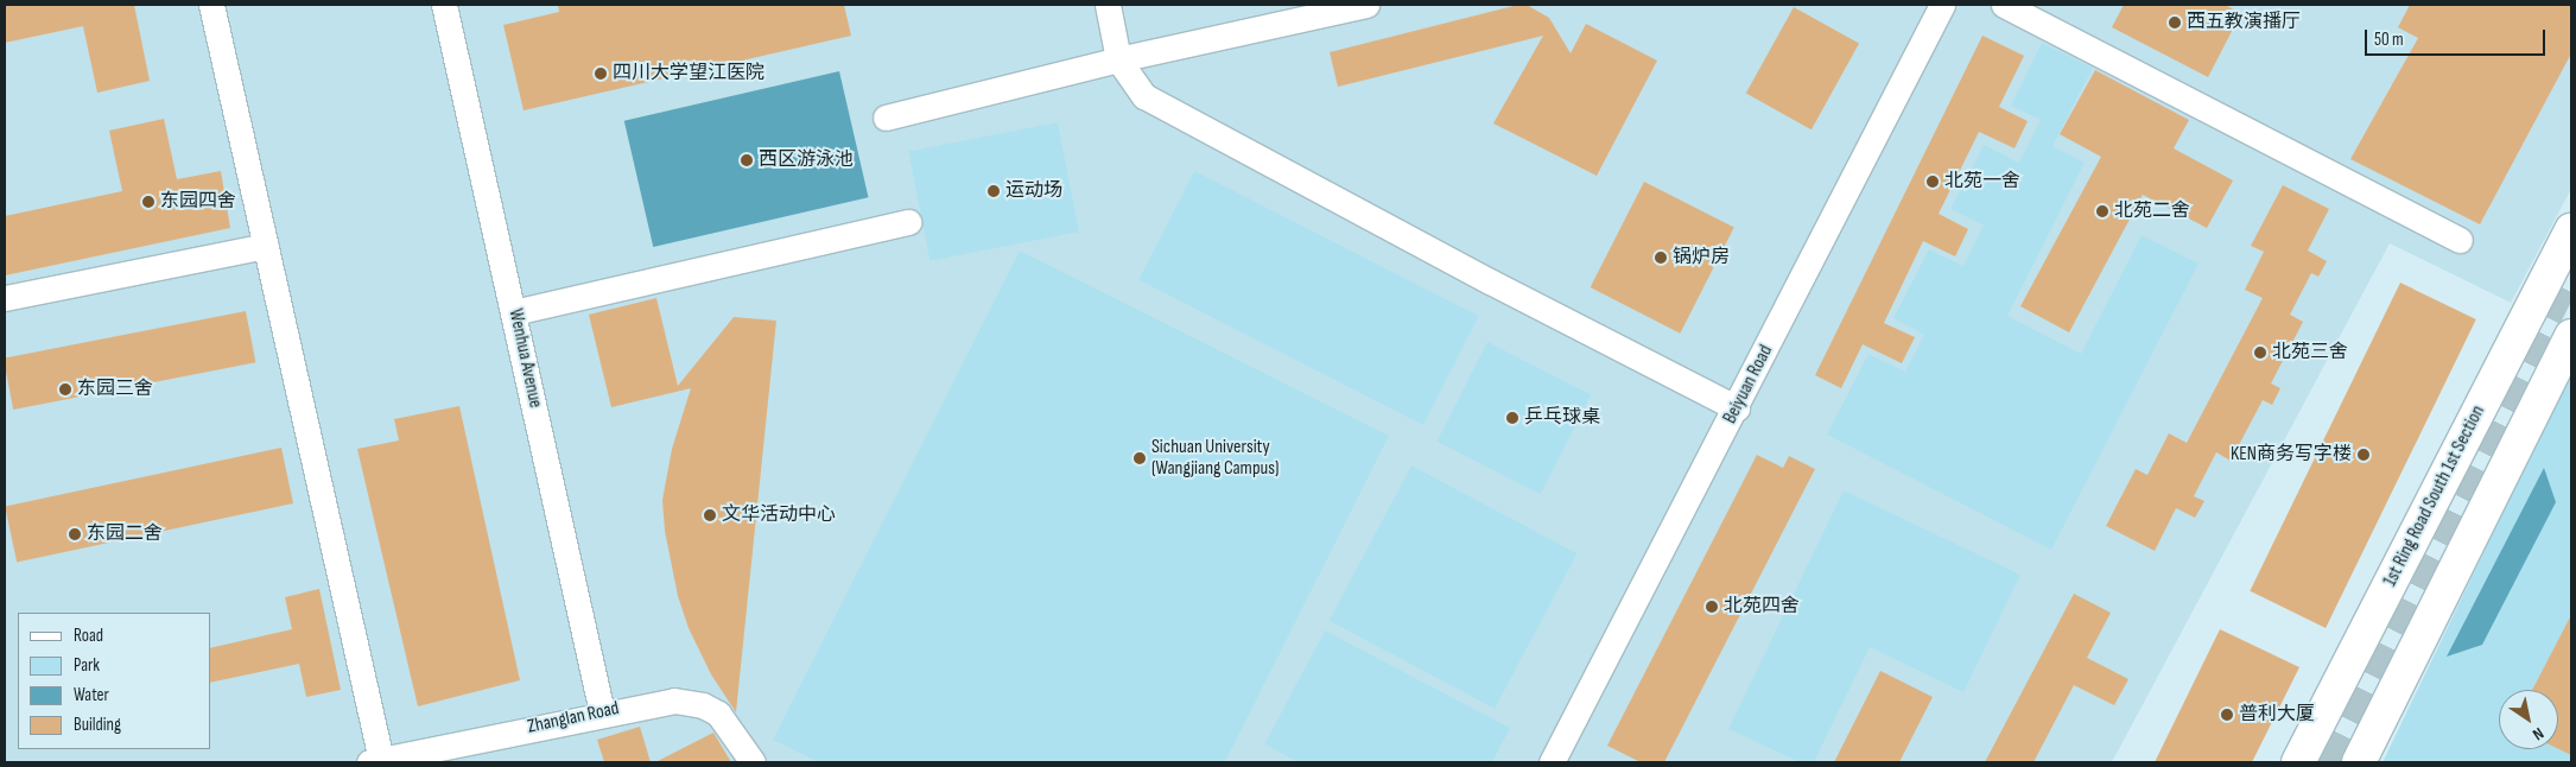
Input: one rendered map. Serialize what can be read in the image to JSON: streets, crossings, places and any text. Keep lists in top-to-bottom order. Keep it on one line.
{"streets":{"main road":["1st Ring Road South 1st Section"],"street":["Wenhua Avenue","Beiyuan Road","Zhanglan Road"]},"crossings":[["Wenhua Avenue","Zhanglan Road"]],"places":["西五教演播厅","四川大学望江医院","西区游泳池","北苑一舍","运动场","东园四舍","北苑二舍","锅炉房","北苑三舍","东园三舍","乒乓球桌","KEN商务写字楼","Sichuan University (Wangjiang Campus)","文华活动中心","东园二舍","北苑四舍","普利大厦"],"legend":["Road","Park","Water","Building"],"scale_bar":"50 m","north":"bottom right"}
